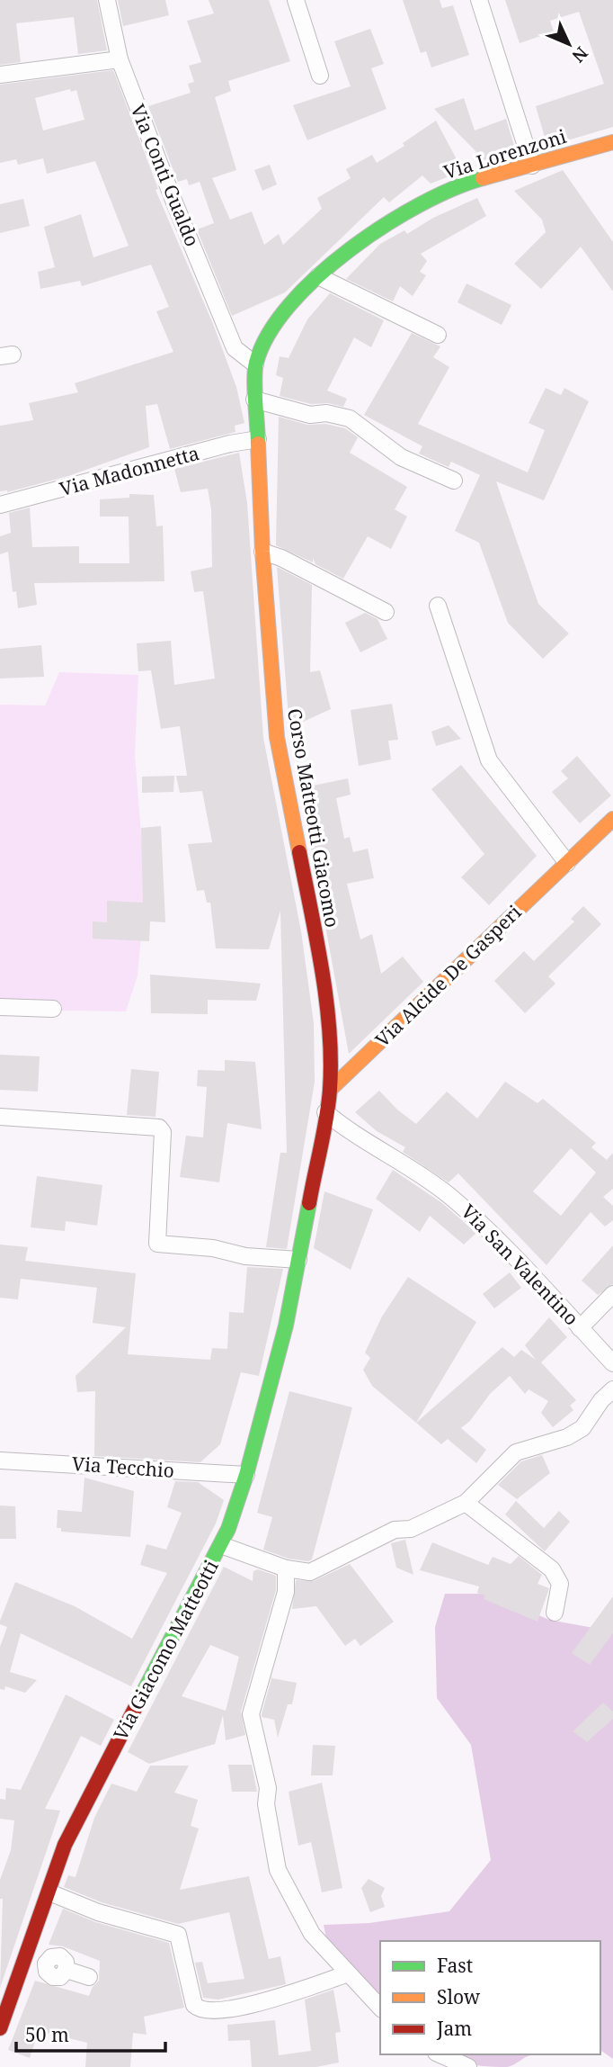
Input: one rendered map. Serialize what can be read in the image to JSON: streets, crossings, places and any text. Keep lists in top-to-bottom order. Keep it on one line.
{"streets":{"street":["Via Lorenzoni","Via Conti Gualdo","Via Madonnetta","Corso Matteotti Giacomo","Via Alcide De Gasperi","Via San Valentino","Via Tecchio","Via Giacomo Matteotti"]},"crossings":[["Via Lorenzoni","Via Conti Gualdo"],["Via Lorenzoni","Corso Matteotti Giacomo"],["Via Conti Gualdo","Corso Matteotti Giacomo"],["Via Madonnetta","Corso Matteotti Giacomo"],["Corso Matteotti Giacomo","Via Alcide De Gasperi"],["Corso Matteotti Giacomo","Via Giacomo Matteotti"],["Via Alcide De Gasperi","Via Giacomo Matteotti"],["Via San Valentino","Via Giacomo Matteotti"],["Via Tecchio","Via Giacomo Matteotti"]],"legend":["Fast","Slow","Jam"],"scale_bar":"50 m","north":"bottom right"}
